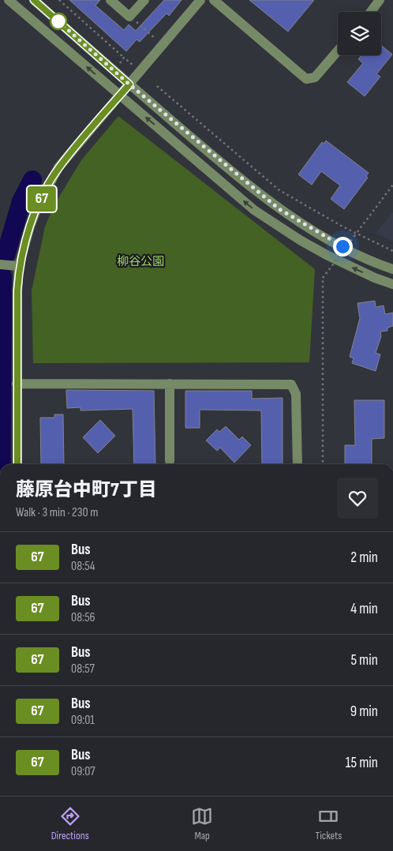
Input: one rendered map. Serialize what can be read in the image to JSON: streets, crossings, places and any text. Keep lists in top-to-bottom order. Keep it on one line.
{"parks":["柳谷公園"],"lines":["bus line 67"],"page":{"on_map":"67","heading":["藤原台中町7丁目","Walk · 3 min · 230 m"],"list":[{"mark":"67","name":"Bus","note":"08:54","value":"2 min"},{"mark":"67","name":"Bus","note":"08:56","value":"4 min"},{"mark":"67","name":"Bus","note":"08:57","value":"5 min"},{"mark":"67","name":"Bus","note":"09:01","value":"9 min"},{"mark":"67","name":"Bus","note":"09:07","value":"15 min"}],"tabs":["Directions","Map","Tickets"]}}
